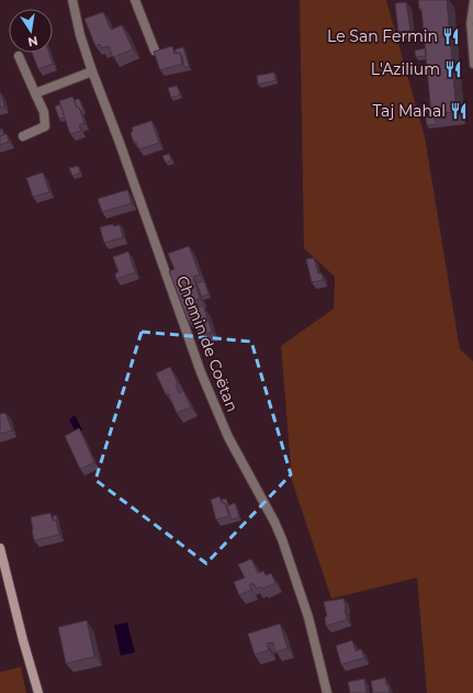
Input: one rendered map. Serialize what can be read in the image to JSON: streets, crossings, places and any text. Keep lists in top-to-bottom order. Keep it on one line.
{"streets":{"street":["Chemin de Coëtan"]},"places":{"restaurant":["Le San Fermin","L'Azilium","Taj Mahal"]},"north":"bottom"}
